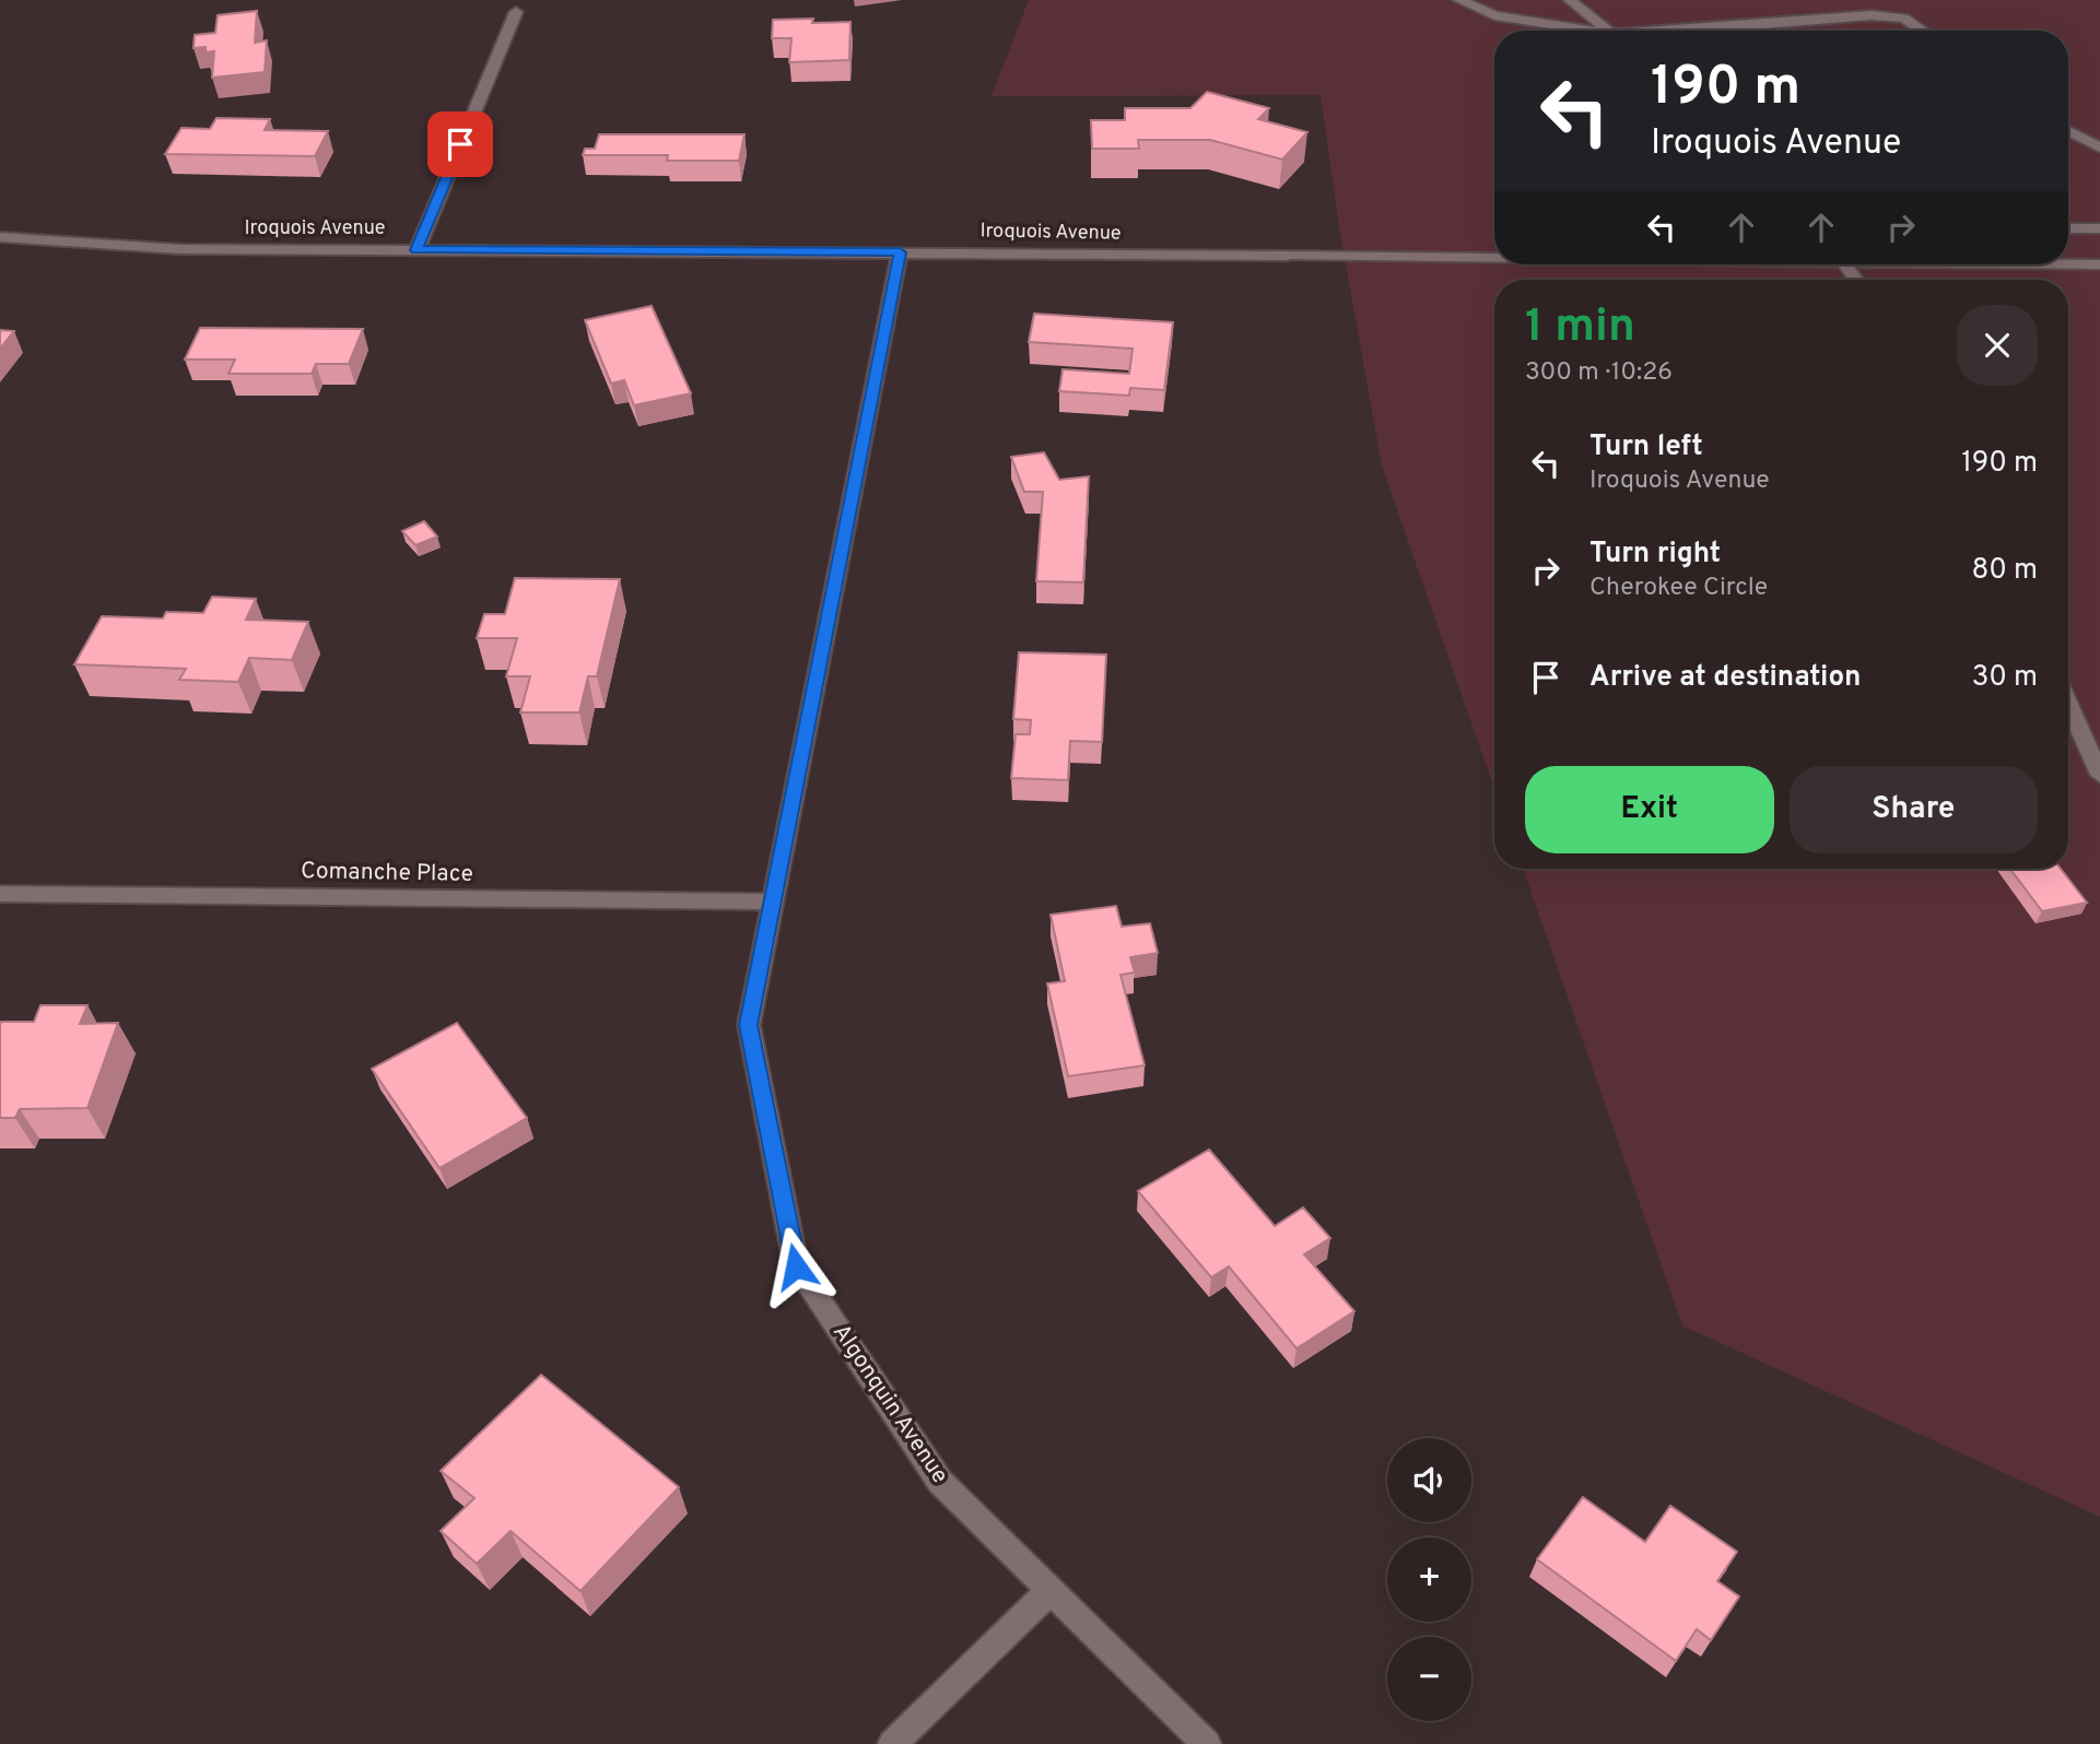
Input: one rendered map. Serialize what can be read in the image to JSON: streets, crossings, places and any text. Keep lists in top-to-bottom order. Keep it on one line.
{"streets":{"street":["Iroquois Avenue","Comanche Place","Algonquin Avenue"]},"crossings":[["Iroquois Avenue","Algonquin Avenue"],["Comanche Place","Algonquin Avenue"]],"page":{"turn":["190 m","Iroquois Avenue"],"heading":["1 min","300 m · 10:26"],"list":[{"name":"Turn left","note":"Iroquois Avenue","value":"190 m"},{"name":"Turn right","note":"Cherokee Circle","value":"80 m"},{"name":"Arrive at destination","value":"30 m"}],"buttons":["Exit","Share"],"map_buttons":["+","−"]}}
